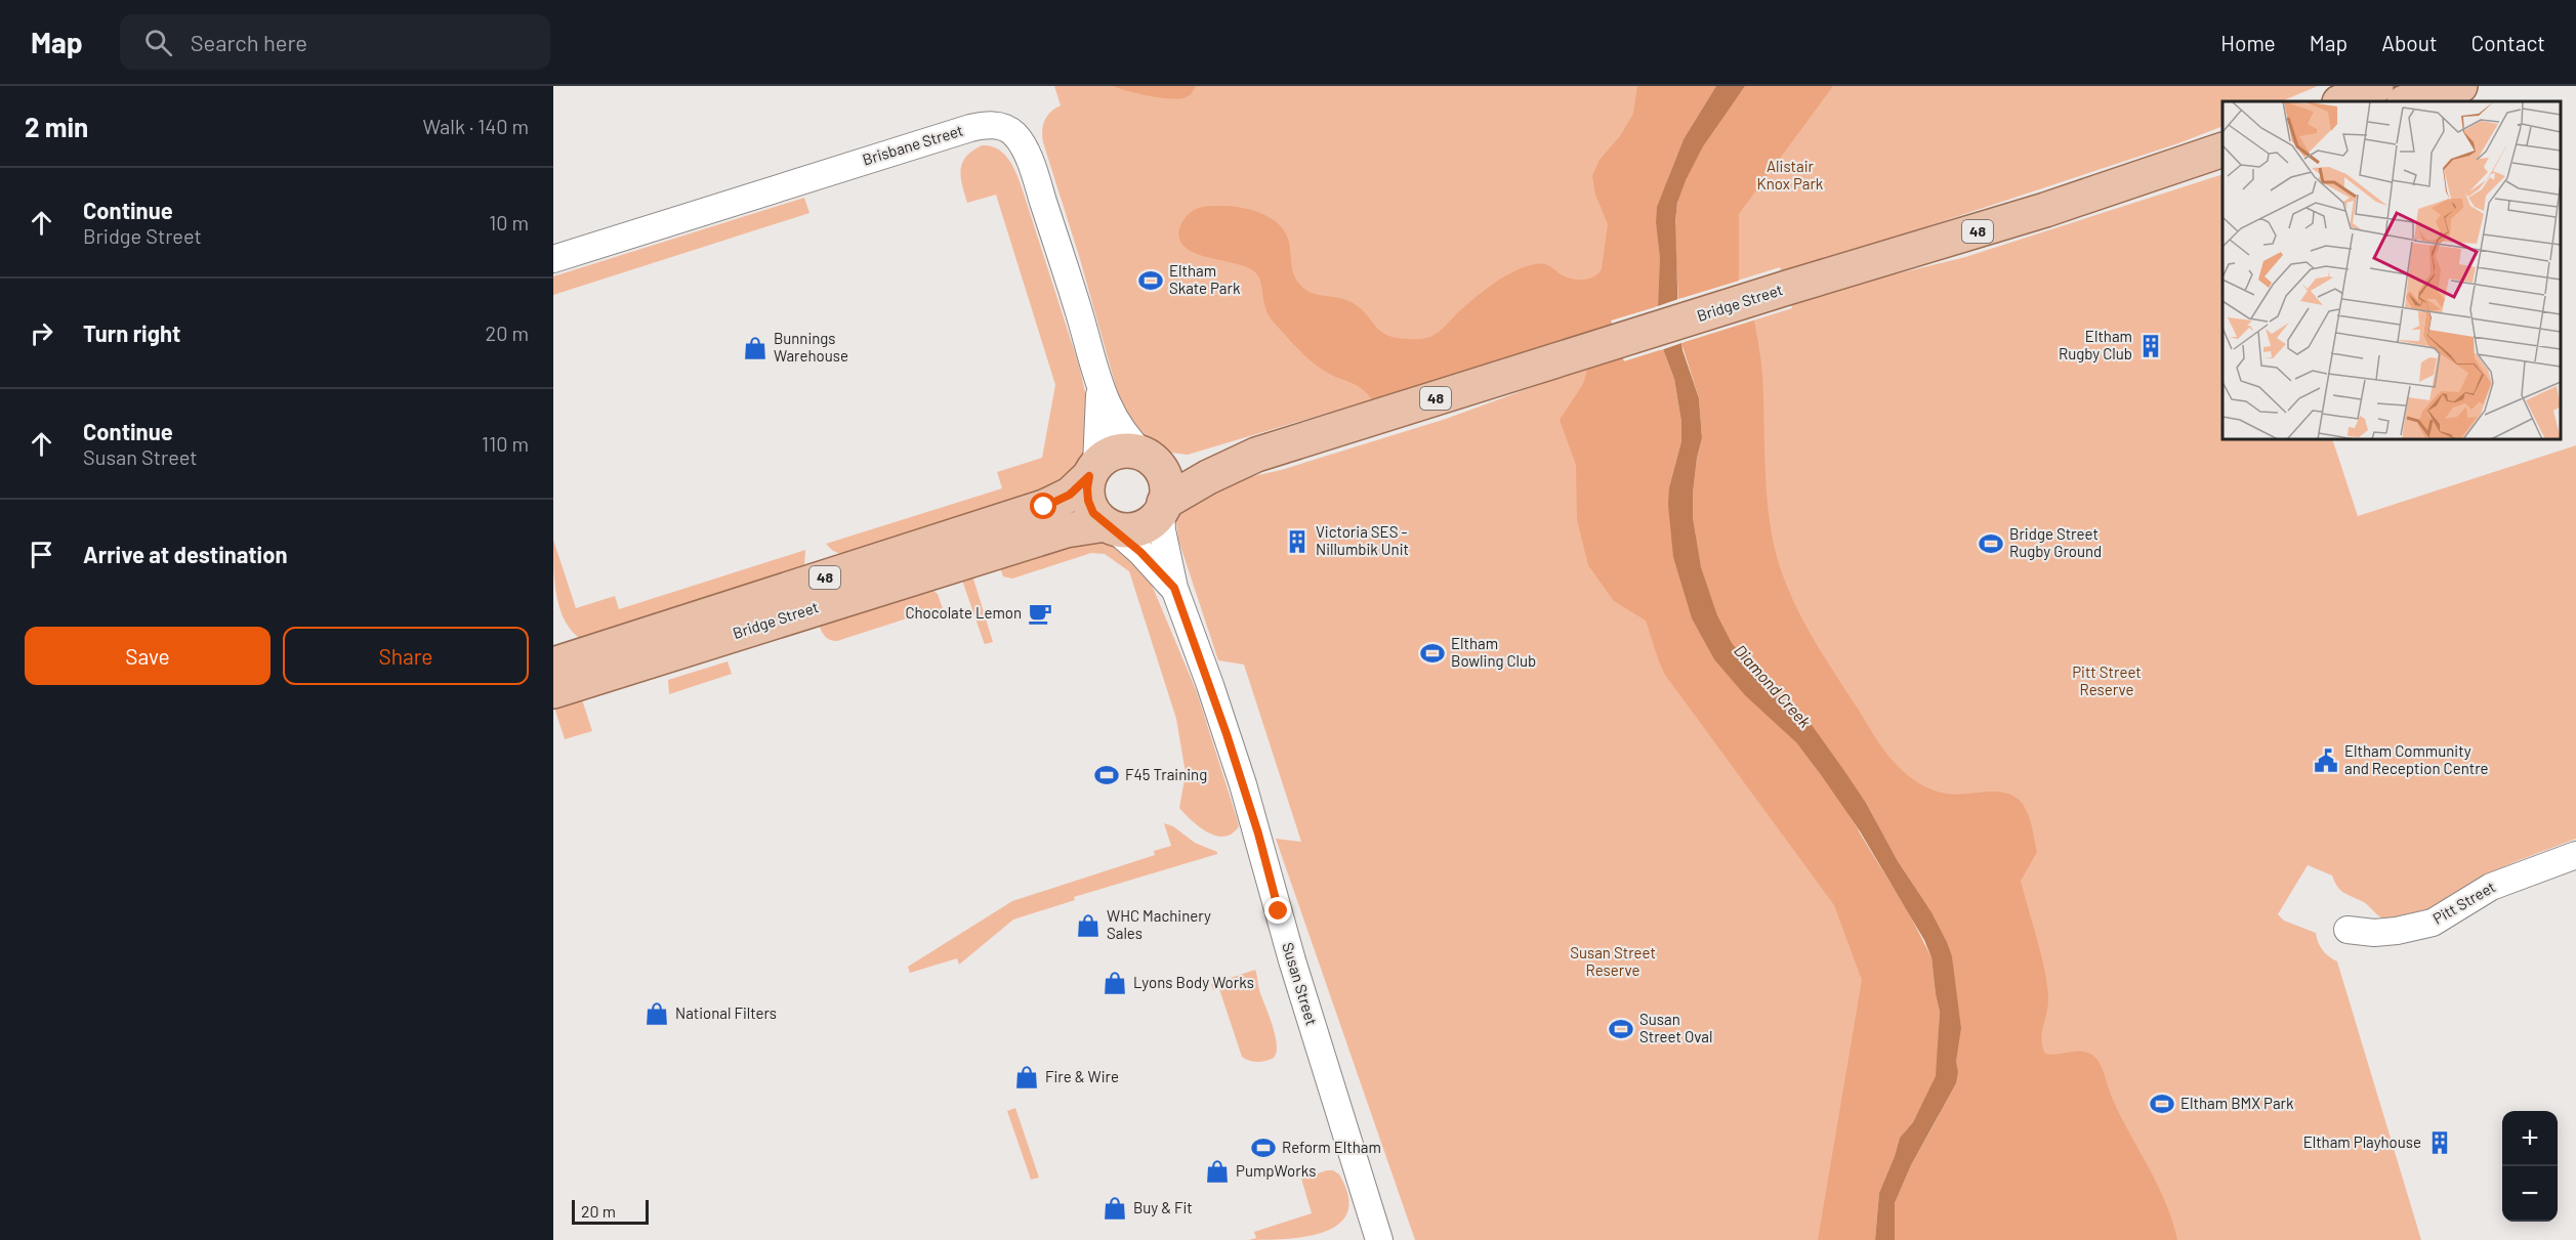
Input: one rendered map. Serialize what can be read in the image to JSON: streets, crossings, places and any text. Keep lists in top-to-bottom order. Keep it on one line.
{"streets":{"main road":["48","Bridge Street"],"street":["Brisbane Street","Pitt Street","Susan Street"]},"crossings":[["Brisbane Street","48"],["Brisbane Street","Bridge Street"],["Brisbane Street","Susan Street"],["48","Bridge Street"],["48","Susan Street"],["Bridge Street","Susan Street"]],"water":["Diamond Creek"],"parks":["Alistair Knox Park","Pitt Street Reserve","Susan Street Reserve"],"places":{"sports":["Eltham Skate Park","Bridge Street Rugby Ground","Eltham Bowling Club","F45 Training","Susan Street Oval","Eltham BMX Park","Reform Eltham"],"building":["Eltham Rugby Club","Victoria SES - Nillumbik Unit","Eltham Playhouse"],"shop":["Bunnings Warehouse","WHC Machinery Sales","Lyons Body Works","National Filters","Fire & Wire","PumpWorks","Buy & Fit"],"cafe":["Chocolate Lemon"],"public building":["Eltham Community and Reception Centre"]},"scale_bar":"20 m","page":{"header":"Map","search":"Search here","nav":["Home","Map","About","Contact"],"heading":["2 min","Walk · 140 m"],"list":[["Continue","Bridge Street","10 m"],["Turn right","20 m"],["Continue","Susan Street","110 m"],"Arrive at destination"],"buttons":["Save","Share"],"map_buttons":["+","−"],"scale":"20 m"}}
